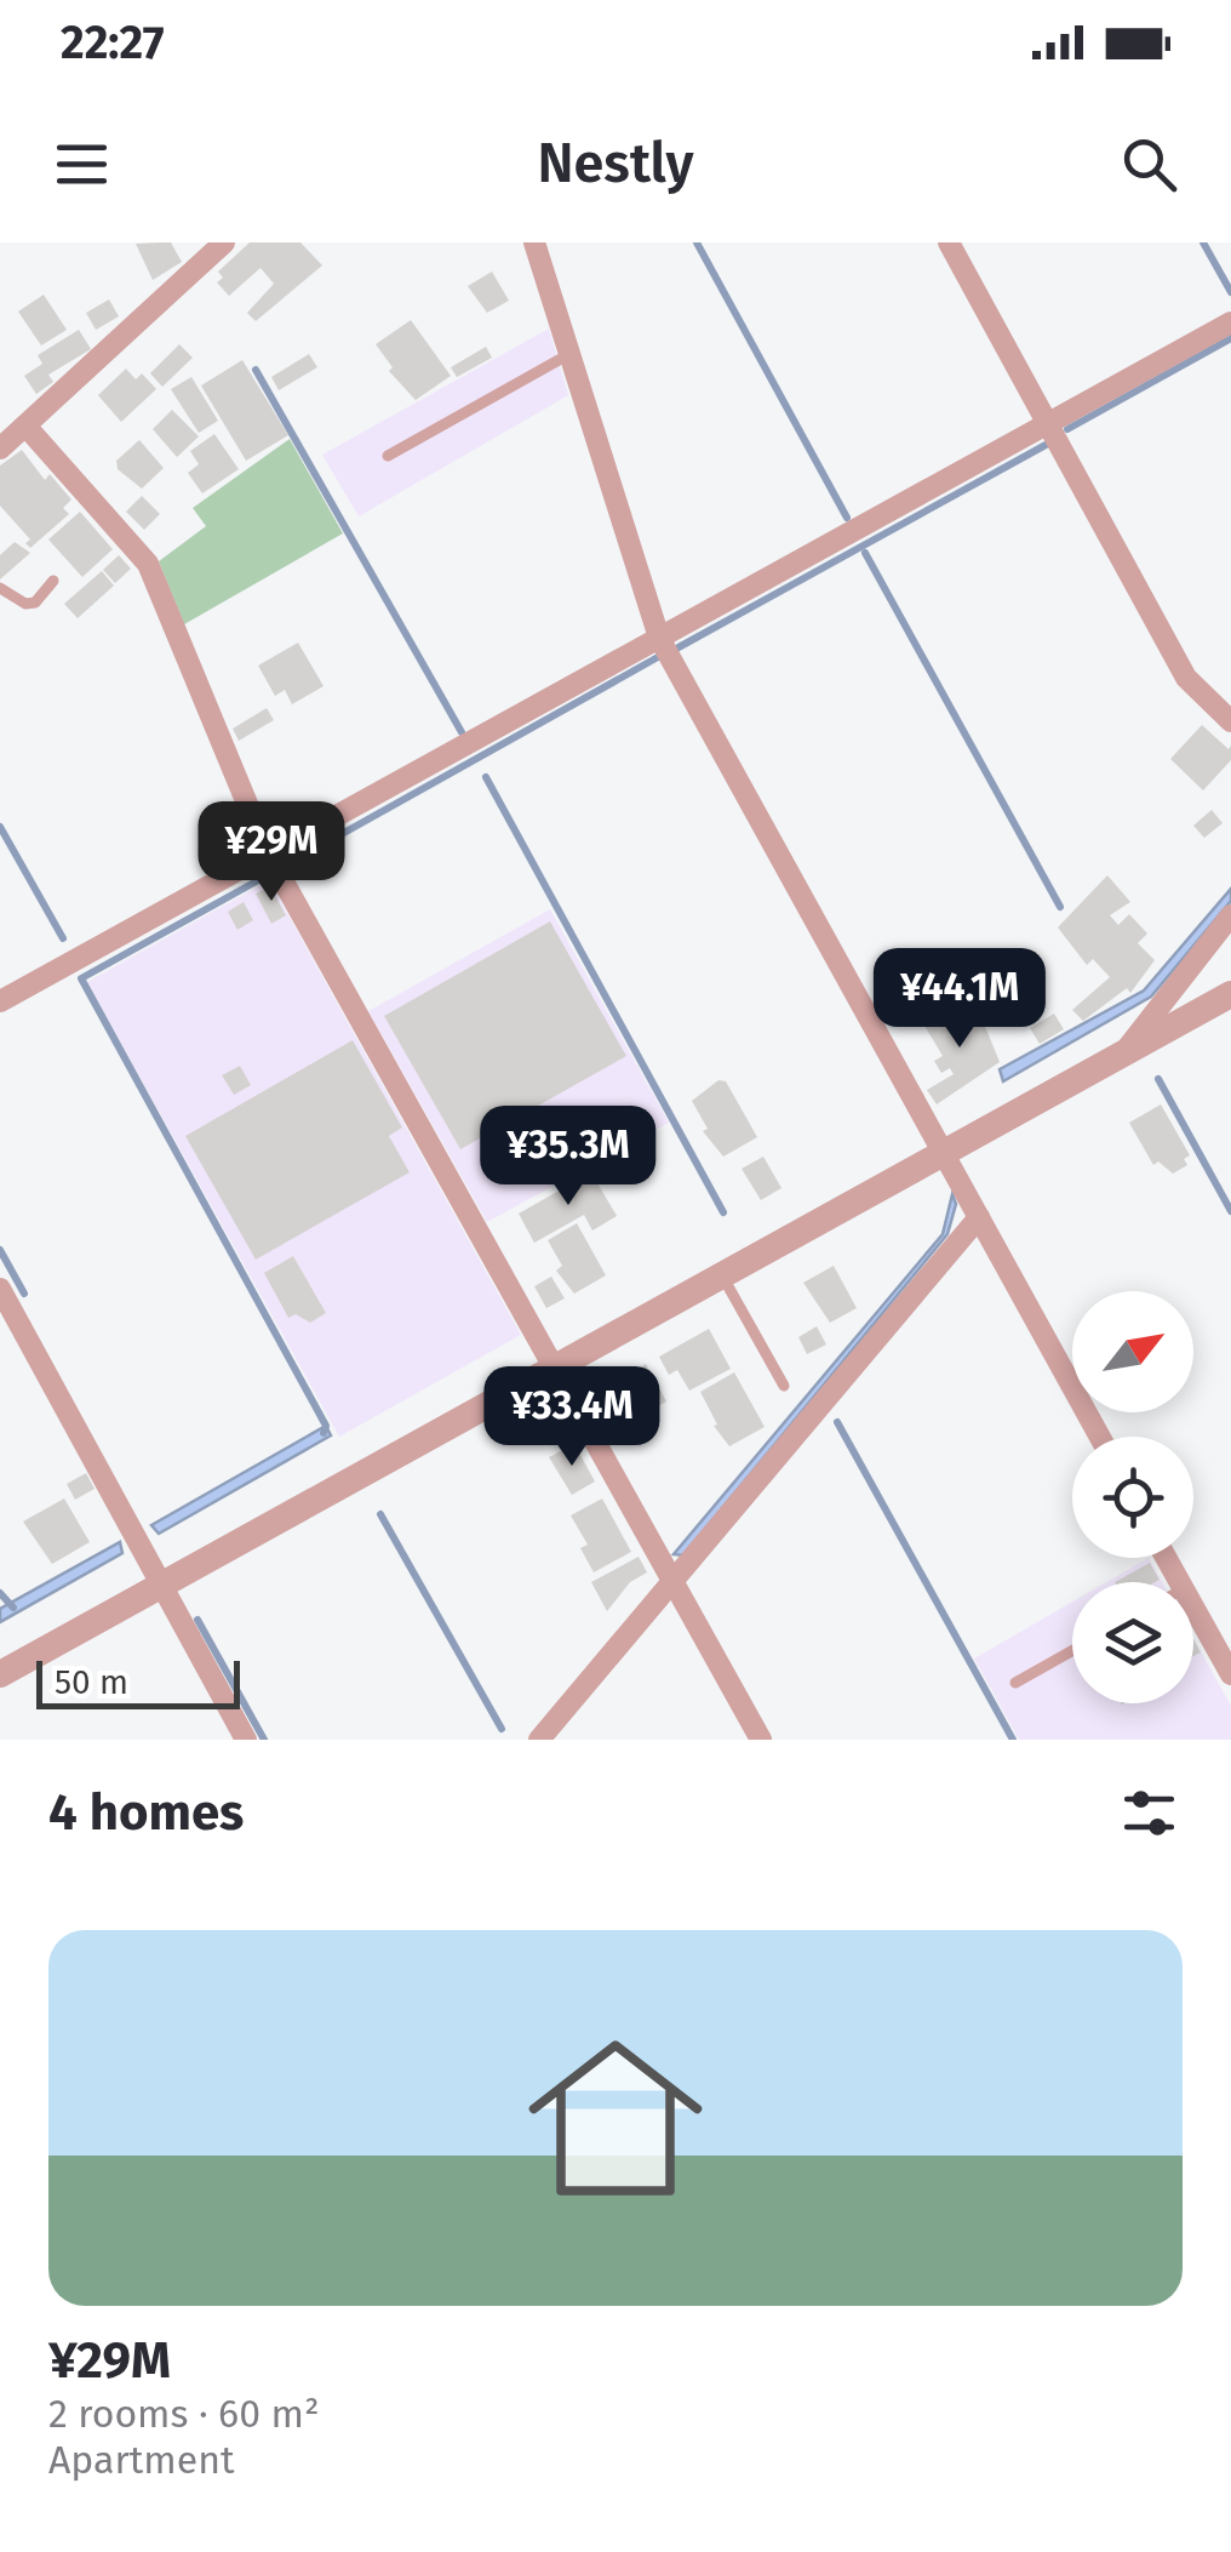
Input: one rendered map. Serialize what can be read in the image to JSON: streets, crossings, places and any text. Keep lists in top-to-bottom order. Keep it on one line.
{"scale_bar":"50 m","north":"top right","page":{"status":"22:27","header":"Nestly","price":["¥29M","¥44.1M","¥35.3M","¥33.4M"],"scale":"50 m","heading":"4 homes","list":[{"name":"¥29M","note":"2 rooms · 60 m² · Apartment"}]}}
